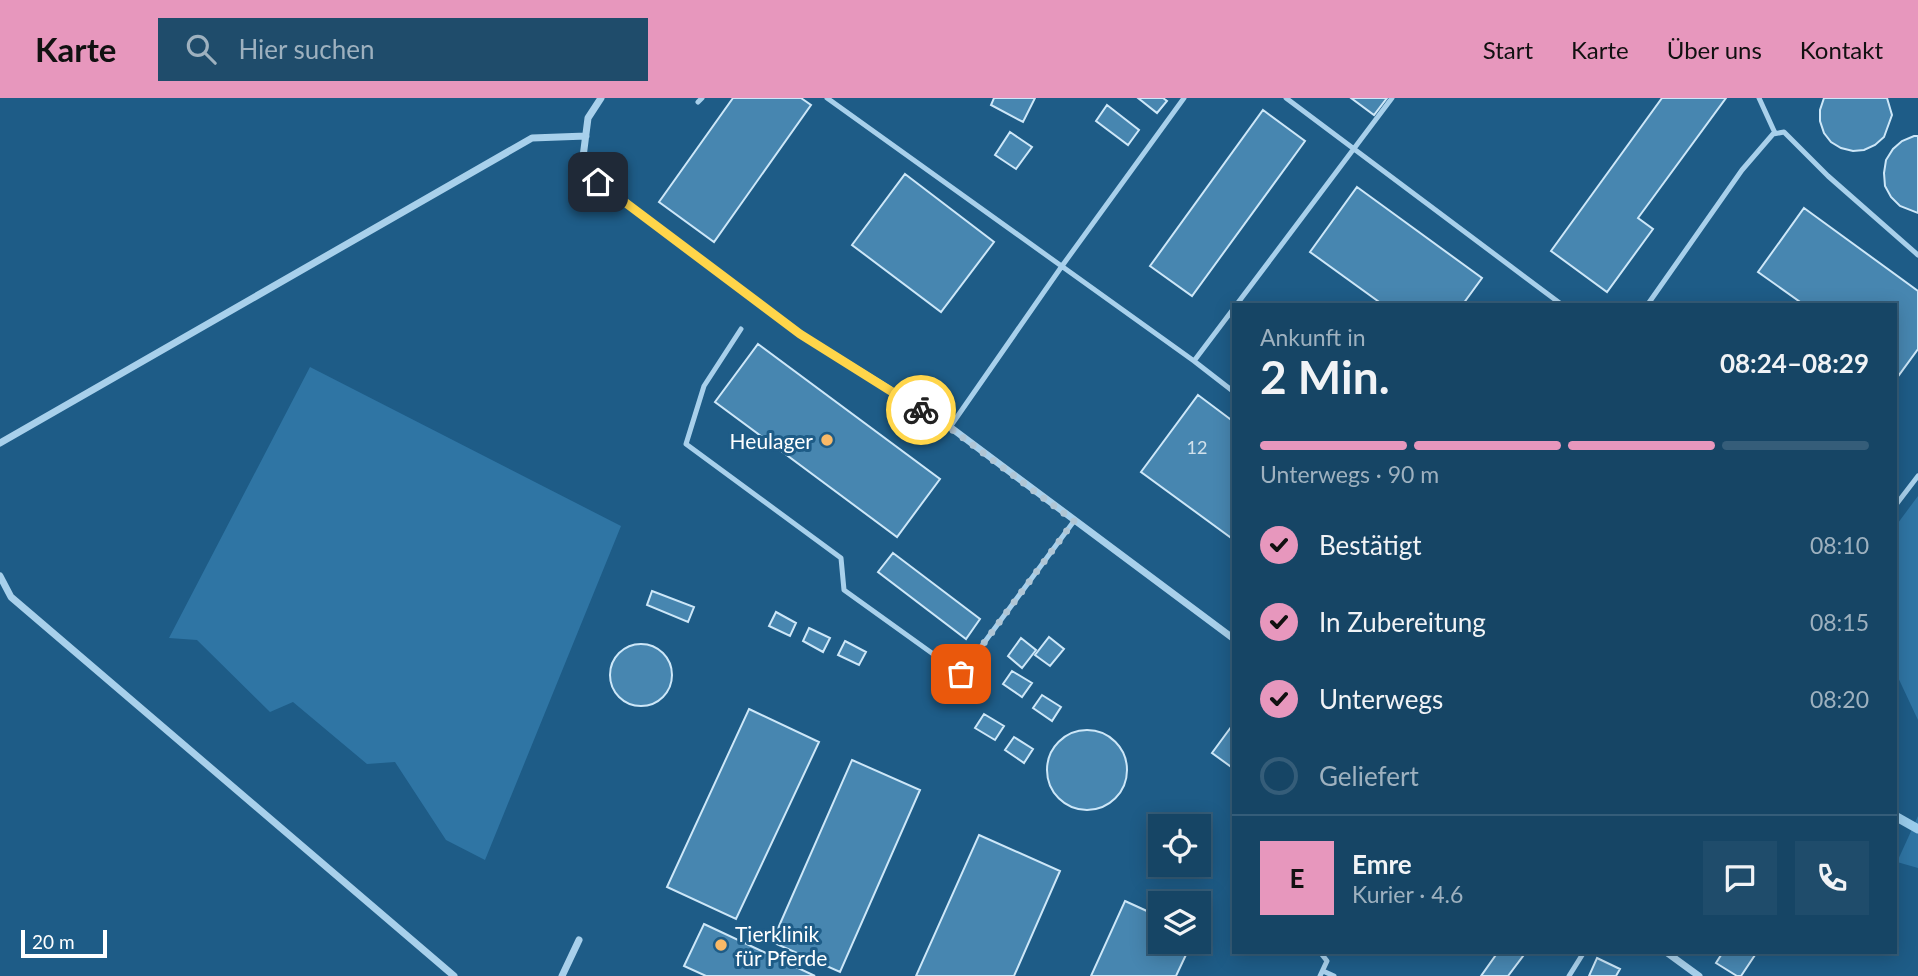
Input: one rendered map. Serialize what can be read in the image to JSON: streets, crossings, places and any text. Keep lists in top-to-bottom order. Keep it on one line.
{"places":["Heulager","Tierklinik für Pferde"],"house_numbers":["12"],"scale_bar":"20 m","page":{"header":"Karte","search":"Hier suchen","nav":["Start","Karte","Über uns","Kontakt"],"heading":["2 Min.","Ankunft in","08:24–08:29"],"panel":["Emre","Kurier · 4.6"],"bar":"Unterwegs · 90 m","list":[["Bestätigt","08:10"],["In Zubereitung","08:15"],["Unterwegs","08:20"],"Geliefert"],"round":"E","scale":"20 m"}}
